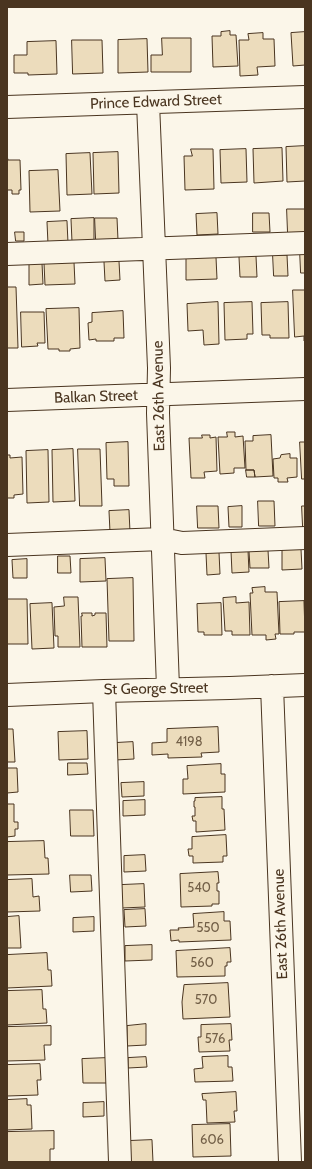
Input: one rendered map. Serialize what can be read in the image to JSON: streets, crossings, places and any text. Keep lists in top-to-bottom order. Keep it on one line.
{"streets":{"street":["Prince Edward Street","East 26th Avenue","Balkan Street","St George Street"]},"crossings":[["Prince Edward Street","East 26th Avenue"],["East 26th Avenue","Balkan Street"],["East 26th Avenue","St George Street"]],"house_numbers":["4198","540","550","560","570","576","606"]}
